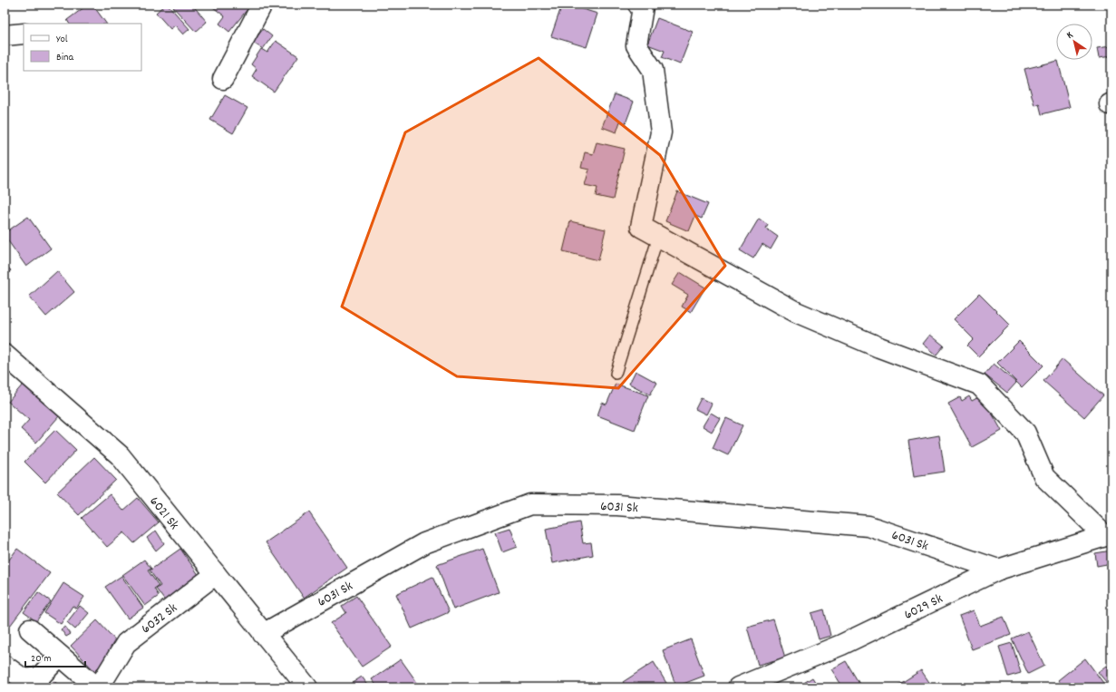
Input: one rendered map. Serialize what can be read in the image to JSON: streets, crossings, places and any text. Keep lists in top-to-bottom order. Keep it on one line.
{"streets":{"street":["6031 Sk","6021 Sk","6029 Sk","6032 Sk"]},"crossings":[["6031 Sk","6021 Sk"],["6031 Sk","6029 Sk"],["6021 Sk","6032 Sk"]],"legend":["Yol","Bina"],"scale_bar":"20 m","north":"top left"}
